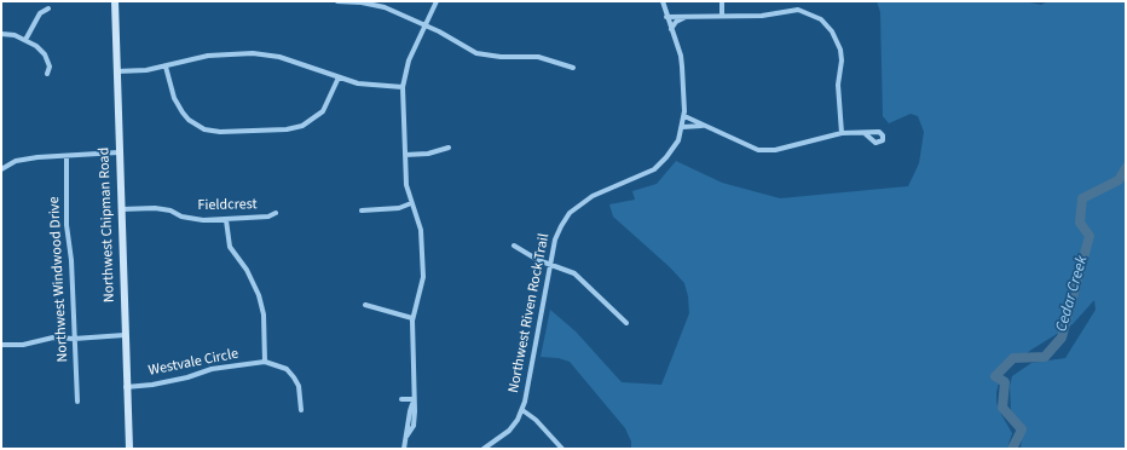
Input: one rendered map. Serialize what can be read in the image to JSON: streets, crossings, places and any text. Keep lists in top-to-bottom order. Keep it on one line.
{"streets":{"main road":["Northwest Chipman Road"],"street":["Fieldcrest","Northwest Windwood Drive","Northwest Riven Rock Trail","Westvale Circle"]},"crossings":[["Fieldcrest","Northwest Chipman Road"],["Northwest Chipman Road","Westvale Circle"]],"water":["Cedar Creek"]}
